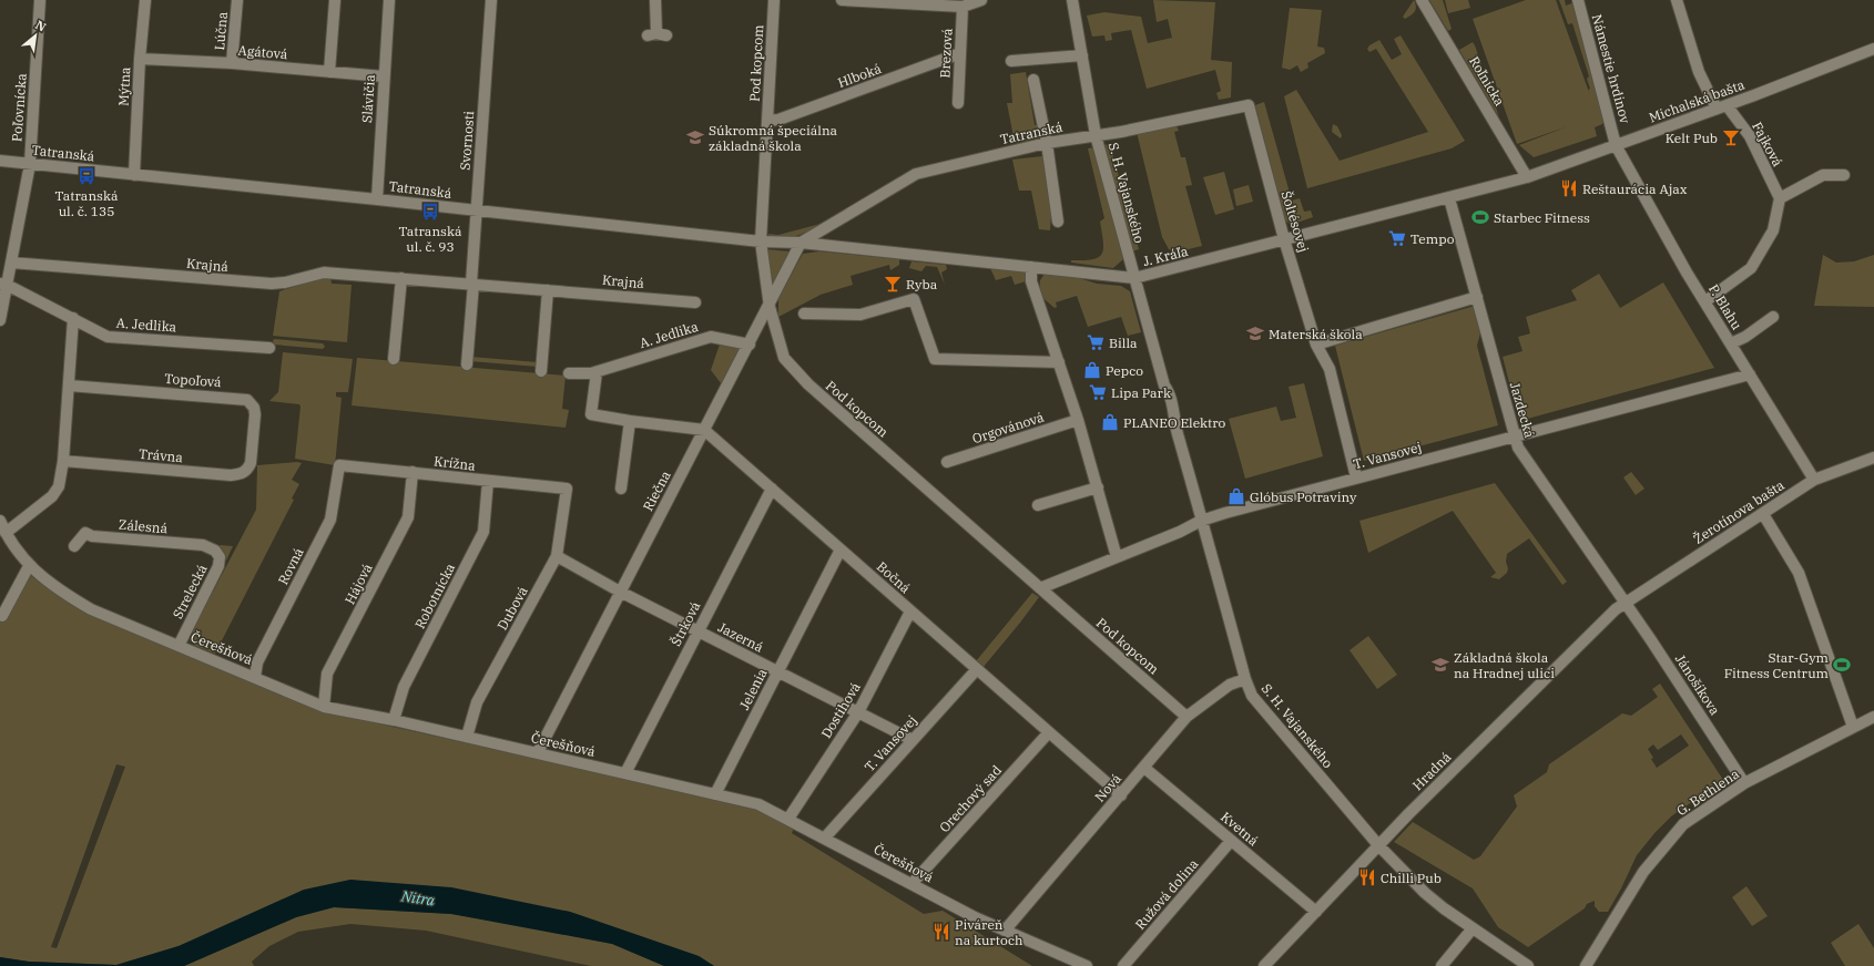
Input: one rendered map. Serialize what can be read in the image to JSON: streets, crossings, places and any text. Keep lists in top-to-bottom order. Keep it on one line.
{"streets":{"street":["Lúčna","Agátová","Brezová","Pod kopcom","Námestie hrdinov","Hlboká","Roľnícka","Mýtna","Slávičia","Michalská bašta","Poľovnícka","Tatranská","Svornosti","Fajková","S. H. Vajanského","Šoltésovej","J. Kráľa","Krajná","P. Blahu","A. Jedlika","Topoľová","Jazdecká","Orgovánová","Trávna","T. Vansovej","Krížna","Riečna","Žerotínova bašta","Zálesná","Rovná","Bočná","Hájová","Strelecká","Robotnícka","Dubová","Štrková","Jazerná","Čerešňová","Jánošíkova","Jelenia","Dostihová","Hradná","Nová","G. Bethlena","Orechový sad","Kvetná","Ružová dolina"]},"crossings":[["Lúčna","Agátová"],["Agátová","Mýtna"],["Agátová","Slávičia"],["Brezová","Hlboká"],["Pod kopcom","Hlboká"],["Pod kopcom","Tatranská"],["Pod kopcom","T. Vansovej"],["Pod kopcom","Riečna"],["Pod kopcom","Nová"],["Námestie hrdinov","Michalská bašta"],["Námestie hrdinov","P. Blahu"],["Roľnícka","Michalská bašta"],["Roľnícka","J. Kráľa"],["Mýtna","Tatranská"],["Slávičia","Tatranská"],["Michalská bašta","Fajková"],["Michalská bašta","J. Kráľa"],["Michalská bašta","P. Blahu"],["Poľovnícka","Tatranská"],["Tatranská","Svornosti"],["Tatranská","S. H. Vajanského"],["Tatranská","Šoltésovej"],["Tatranská","J. Kráľa"],["Tatranská","Riečna"],["Svornosti","Krajná"],["S. H. Vajanského","J. Kráľa"],["S. H. Vajanského","T. Vansovej"],["S. H. Vajanského","Hradná"],["S. H. Vajanského","Nová"],["Šoltésovej","J. Kráľa"],["Šoltésovej","T. Vansovej"],["J. Kráľa","Jazdecká"],["J. Kráľa","Riečna"],["P. Blahu","T. Vansovej"],["P. Blahu","Žerotínova bašta"],["A. Jedlika","Riečna"],["Topoľová","Trávna"],["Jazdecká","T. Vansovej"],["Jazdecká","Žerotínova bašta"],["Jazdecká","Jánošíkova"],["Jazdecká","Hradná"],["T. Vansovej","Bočná"],["T. Vansovej","Jazerná"],["T. Vansovej","Čerešňová"],["Krížna","Rovná"],["Krížna","Hájová"],["Krížna","Robotnícka"],["Krížna","Dubová"],["Riečna","Bočná"],["Riečna","Jazerná"],["Riečna","Čerešňová"],["Žerotínova bašta","Jánošíkova"],["Žerotínova bašta","Hradná"],["Zálesná","Strelecká"],["Rovná","Čerešňová"],["Bočná","Štrková"],["Bočná","Jelenia"],["Bočná","Dostihová"],["Bočná","Nová"],["Bočná","Orechový sad"],["Hájová","Čerešňová"],["Strelecká","Čerešňová"],["Robotnícka","Čerešňová"],["Dubová","Jazerná"],["Dubová","Čerešňová"],["Štrková","Jazerná"],["Štrková","Čerešňová"],["Jazerná","Jelenia"],["Jazerná","Dostihová"],["Čerešňová","Jelenia"],["Čerešňová","Dostihová"],["Čerešňová","Nová"],["Čerešňová","Orechový sad"],["Jánošíkova","Hradná"],["Jánošíkova","G. Bethlena"],["Hradná","Kvetná"],["Nová","Kvetná"],["Kvetná","Ružová dolina"]],"water":["Nitra"],"places":{"school or university":["Súkromná špeciálna základná škola","Materská škola","Základná škola na Hradnej ulici"],"bar":["Kelt Pub","Ryba"],"bus stop":["Tatranská ul. č. 135","Tatranská ul. č. 93"],"restaurant":["Reštaurácia Ajax","Chilli Pub","Piváreň na kurtoch"],"sports":["Starbec Fitness","Star-Gym Fitness Centrum"],"supermarket":["Tempo","Billa","Lipa Park"],"shop":["Pepco","PLANEO Elektro","Glóbus Potraviny"]},"north":"top right"}
